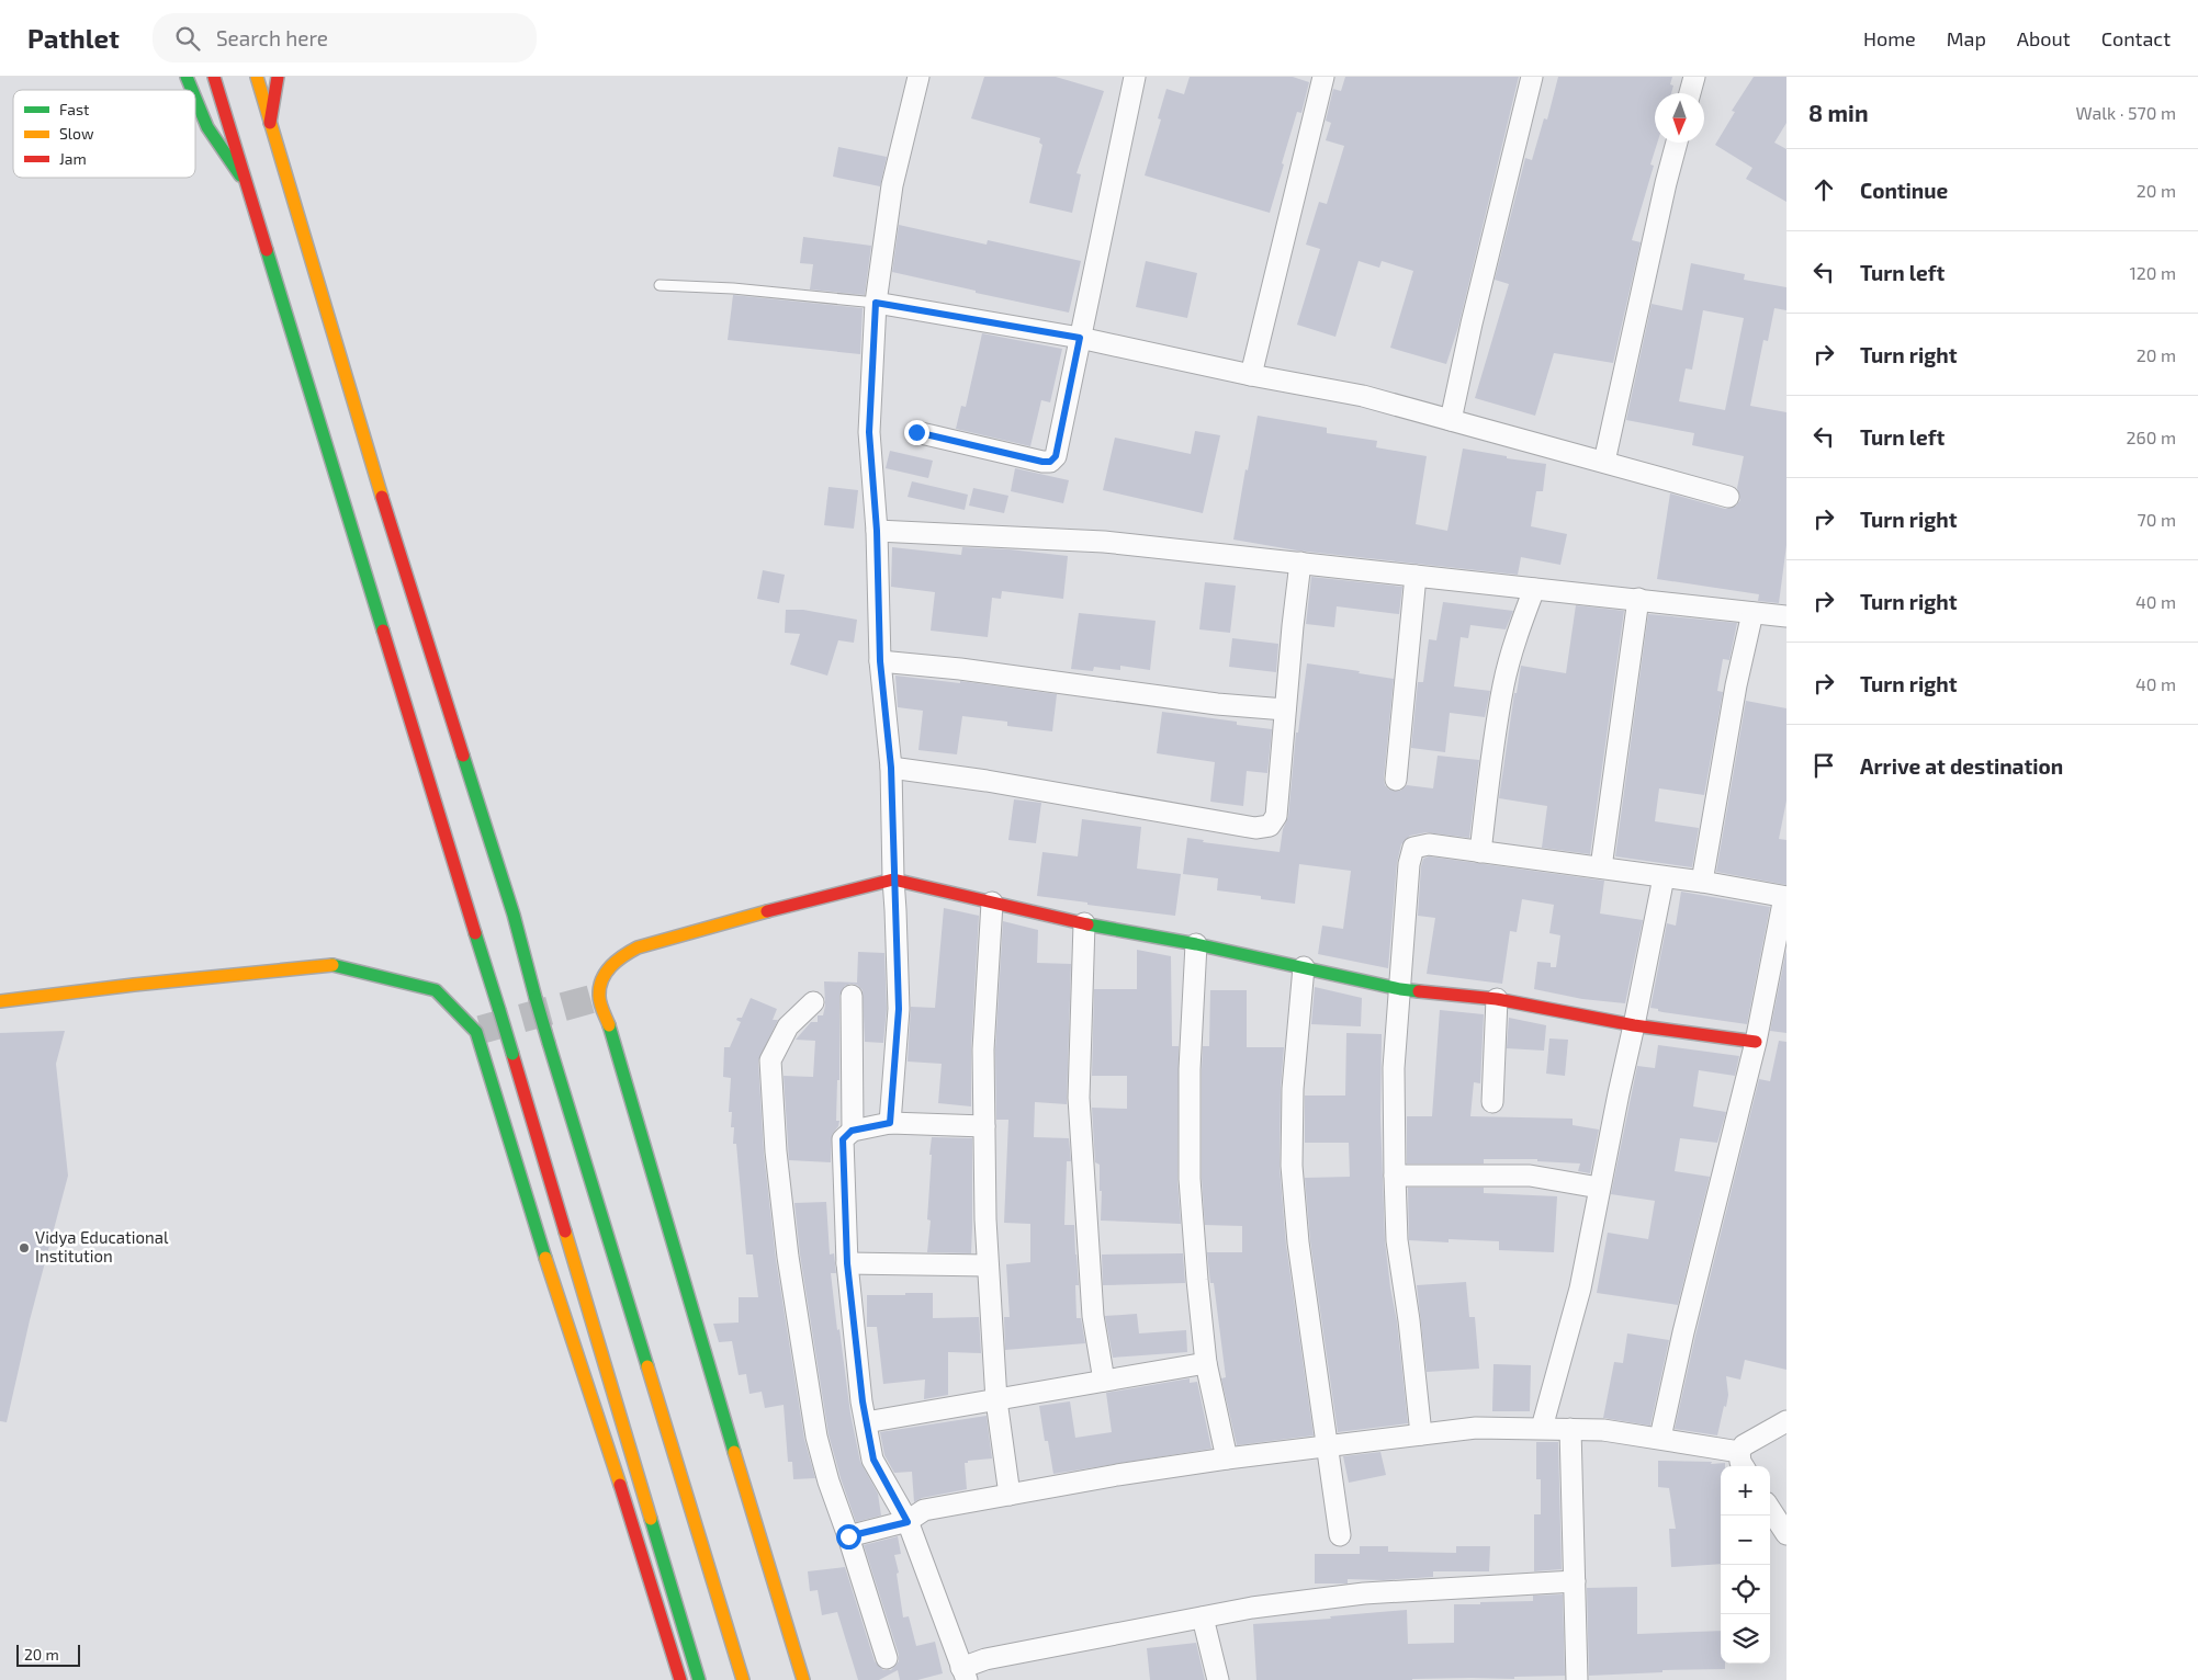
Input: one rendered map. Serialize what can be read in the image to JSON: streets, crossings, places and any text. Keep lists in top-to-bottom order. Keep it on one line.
{"places":["Vidya Educational Institution"],"legend":["Fast","Slow","Jam"],"scale_bar":"20 m","north":"bottom","page":{"header":"Pathlet","search":"Search here","nav":["Home","Map","About","Contact"],"heading":["8 min","Walk · 570 m"],"list":[["Continue","20 m"],["Turn left","120 m"],["Turn right","20 m"],["Turn left","260 m"],["Turn right","70 m"],["Turn right","40 m"],["Turn right","40 m"],"Arrive at destination"],"map_buttons":["+","−"],"scale":"20 m"}}
